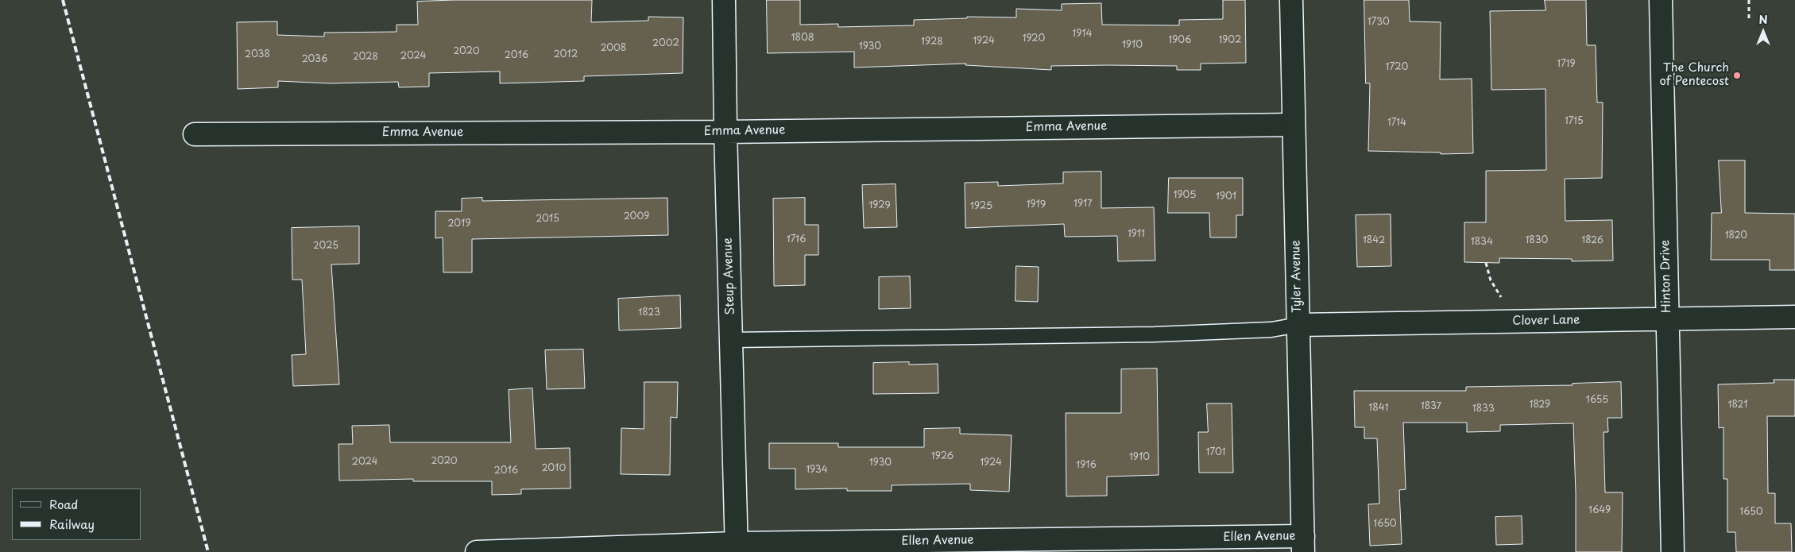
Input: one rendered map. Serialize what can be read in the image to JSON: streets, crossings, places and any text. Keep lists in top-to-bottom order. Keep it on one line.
{"streets":{"street":["Emma Avenue","Steup Avenue","Tyler Avenue","Hinton Drive","Clover Lane","Ellen Avenue"]},"crossings":[["Emma Avenue","Steup Avenue"],["Emma Avenue","Tyler Avenue"],["Steup Avenue","Ellen Avenue"],["Tyler Avenue","Clover Lane"],["Tyler Avenue","Ellen Avenue"],["Hinton Drive","Clover Lane"]],"places":["The Church of Pentecost"],"house_numbers":["1730","1914","1808","1920","1906","1902","1924","1928","2002","1910","1930","2008","2020","2038","2012","2016","2024","2028","2036","1719","1720","1715","1714","1905","1901","1917","1919","1929","1925","2009","2015","2019","1911","1820","1716","1842","1830","1826","1834","2025","1823","1655","1829","1821","1837","1841","1833","1701","1926","1910","2020","2024","1930","1924","1916","2010","1934","2016","1649","1650","1650"],"legend":["Road","Railway"],"north":"top"}
